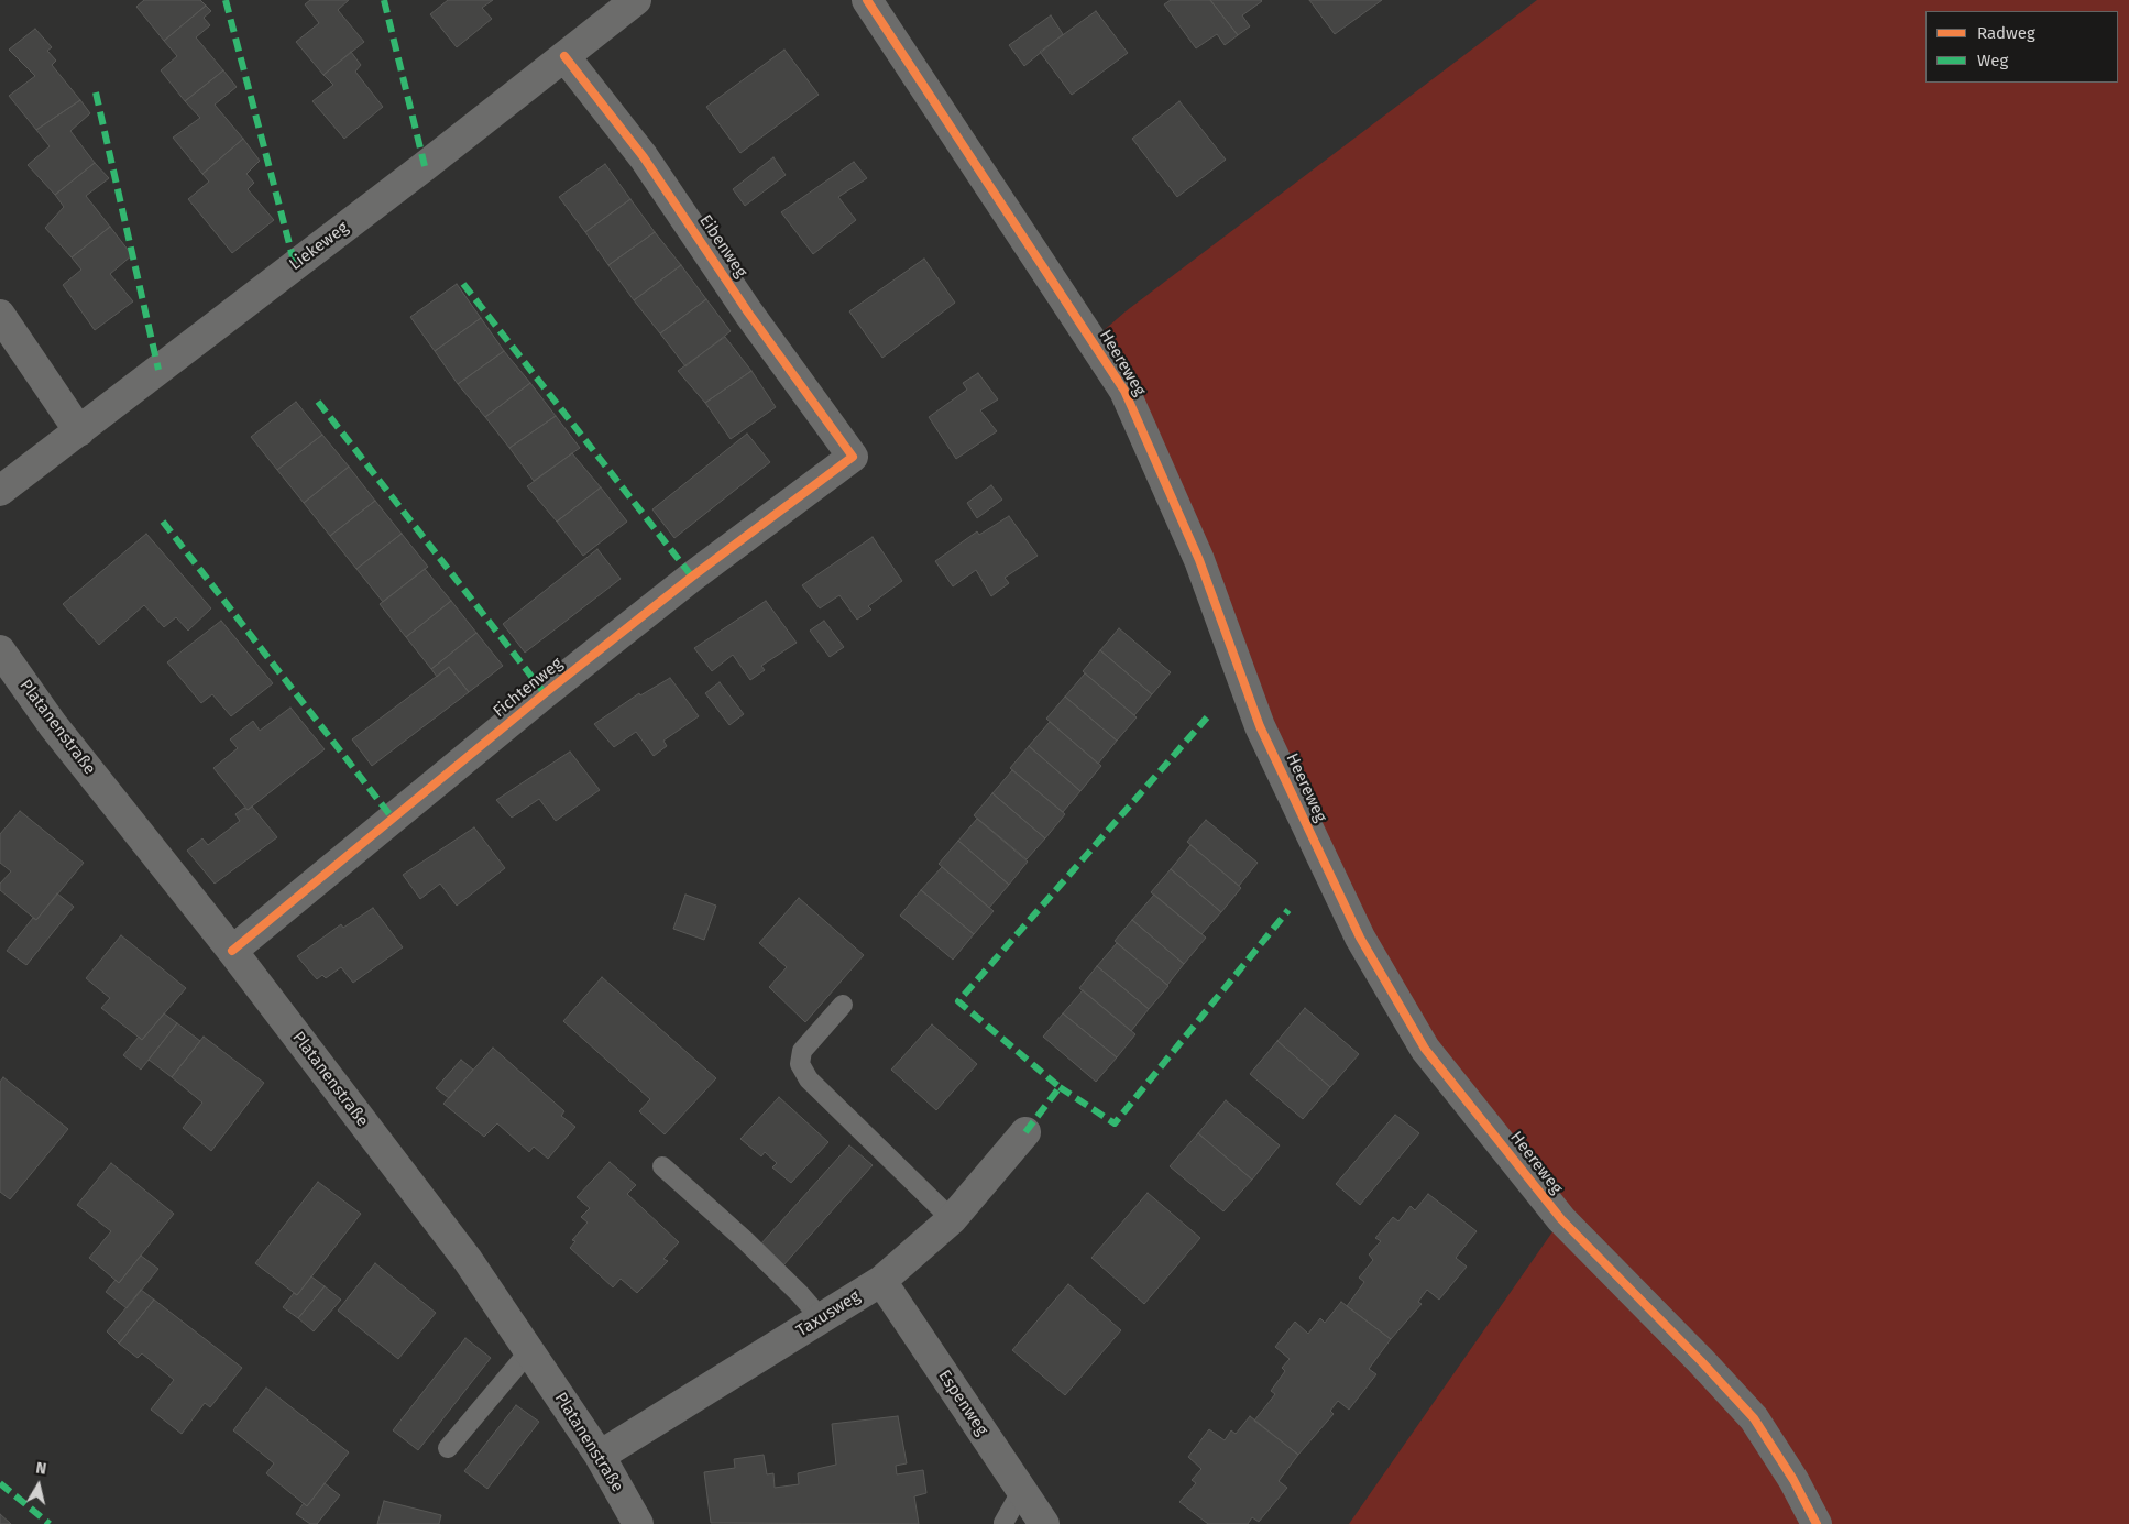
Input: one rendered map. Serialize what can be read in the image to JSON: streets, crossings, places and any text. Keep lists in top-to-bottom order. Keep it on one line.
{"streets":{"street":["Liekeweg","Eibenweg","Heereweg","Fichtenweg","Platanenstraße","Taxusweg","Espenweg"]},"crossings":[["Liekeweg","Eibenweg"],["Eibenweg","Fichtenweg"],["Fichtenweg","Platanenstraße"],["Platanenstraße","Taxusweg"],["Taxusweg","Espenweg"]],"legend":["Radweg","Weg"],"north":"top"}
